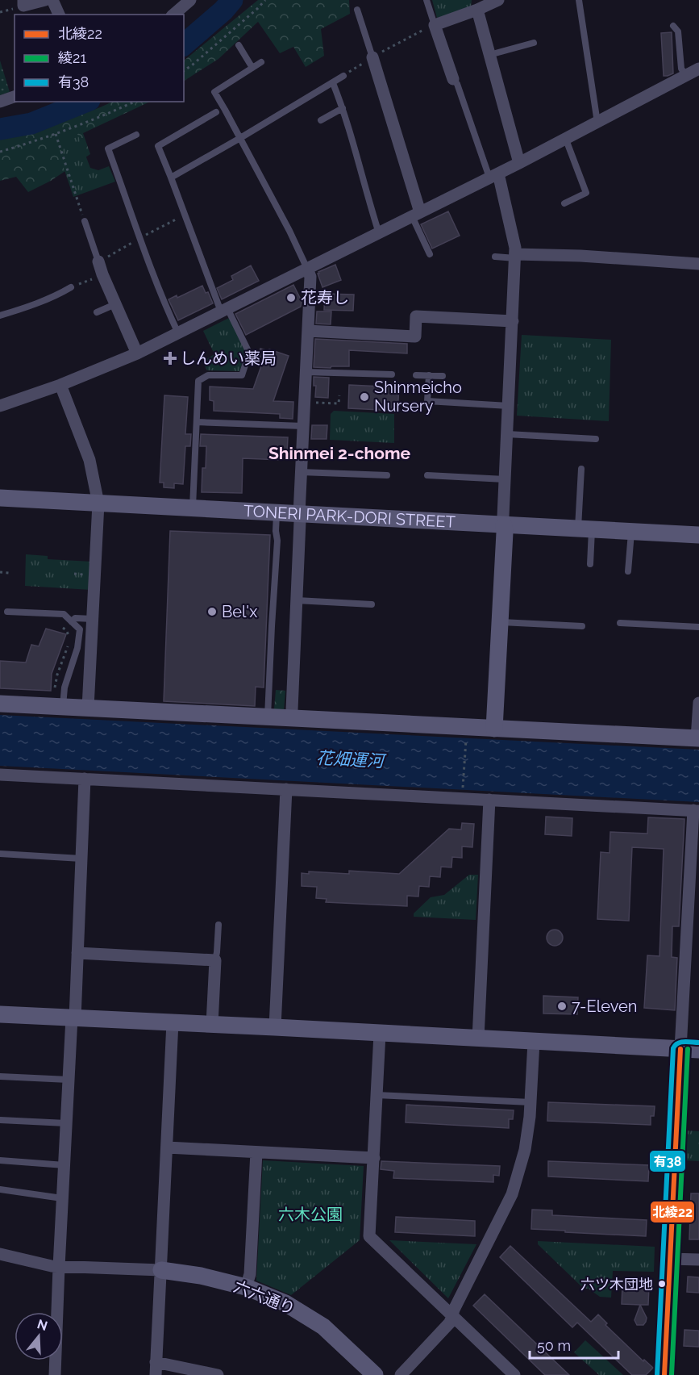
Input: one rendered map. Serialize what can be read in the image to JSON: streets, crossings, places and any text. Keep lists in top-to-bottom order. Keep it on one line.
{"streets":{"street":["TONERI PARK-DORI STREET","六六通り"]},"districts":["Shinmei 2-chome"],"water":["花畑運河"],"parks":["六木公園"],"places":{"other":["花寿し","Shinmeicho Nursery","Bel'x","7-Eleven","六ツ木団地"],"health":["しんめい薬局"]},"lines":["transit line 有38","transit line 北綾22","transit line 綾21"],"legend":["北綾22","綾21","有38"],"scale_bar":"50 m","north":"top"}
